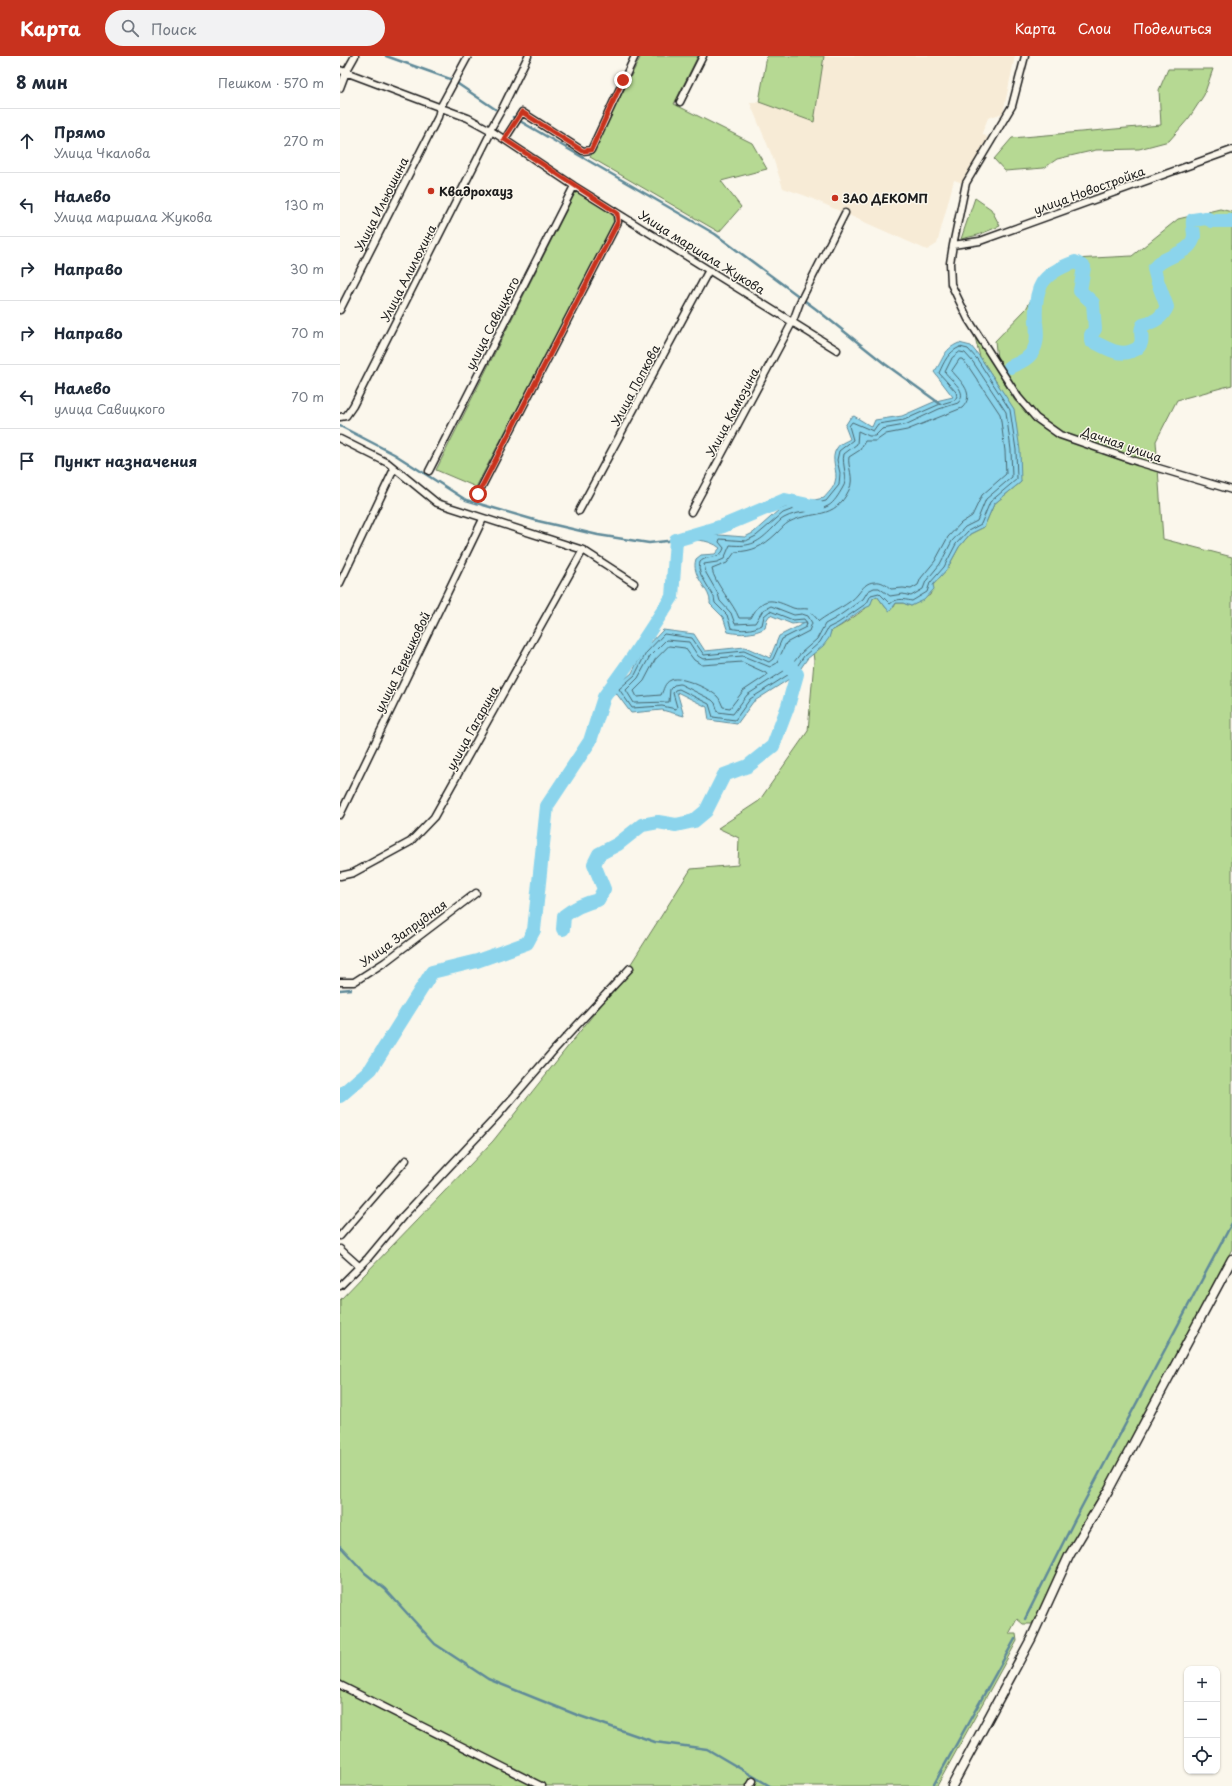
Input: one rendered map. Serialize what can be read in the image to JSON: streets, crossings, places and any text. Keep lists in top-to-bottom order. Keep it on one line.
{"streets":{"street":["улица Новостройка","Улица Ильюшина","Улица маршала Жукова","Улица Алилюхина","улица Савицкого","Улица Попкова","Улица Камозина","Дачная улица","улица Терешковой","улица Гагарина","Улица Запрудная"]},"crossings":[["улица Новостройка","Дачная улица"],["Улица Ильюшина","Улица маршала Жукова"],["Улица маршала Жукова","Улица Алилюхина"],["Улица маршала Жукова","улица Савицкого"],["Улица маршала Жукова","Улица Попкова"],["Улица маршала Жукова","Улица Камозина"]],"places":["Квадрохауз","ЗАО ДЕКОМП"],"page":{"header":"Карта","search":"Поиск","nav":["Карта","Слои","Поделиться"],"heading":["8 мин","Пешком · 570 m"],"list":[["Прямо","Улица Чкалова","270 m"],["Налево","Улица маршала Жукова","130 m"],["Направо","30 m"],["Направо","70 m"],["Налево","улица Савицкого","70 m"],"Пункт назначения"],"map_buttons":["+","−"]}}
